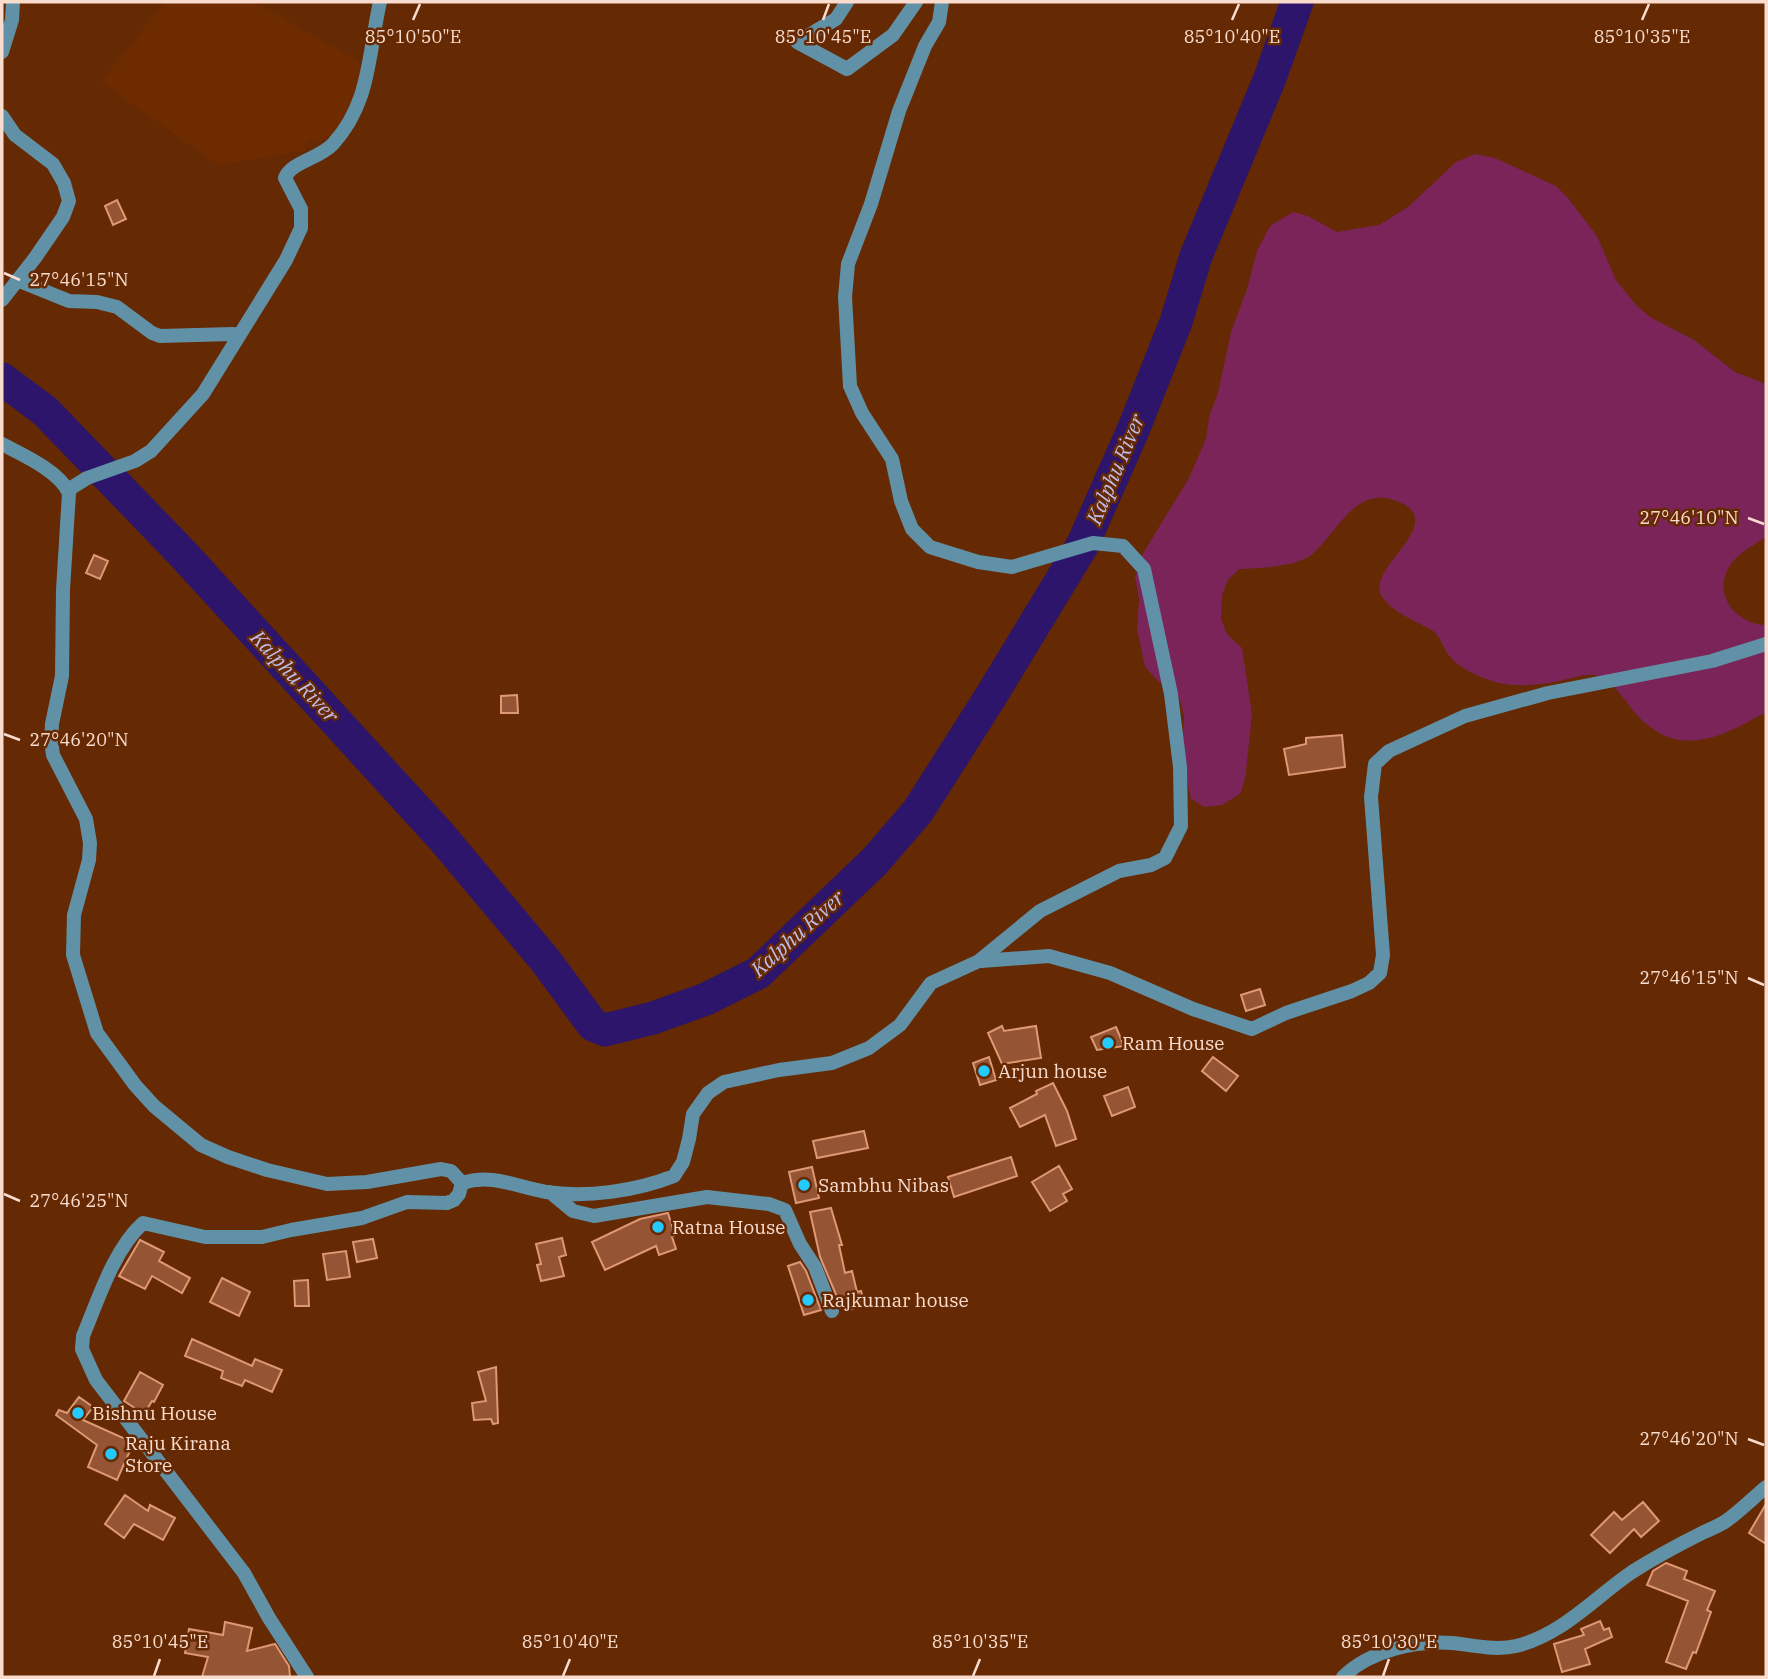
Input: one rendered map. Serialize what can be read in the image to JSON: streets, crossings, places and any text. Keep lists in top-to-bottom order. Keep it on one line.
{"water":["Kalphu River"],"places":["Ram House","Arjun house","Sambhu Nibas","Ratna House","Rajkumar house","Bishnu House","Raju Kirana Store"],"coordinates":["85°10'50\"E","85°10'45\"E","85°10'40\"E","85°10'35\"E","27°46'15\"N","27°46'10\"N","27°46'20\"N","27°46'25\"N","85°10'30\"E"]}
